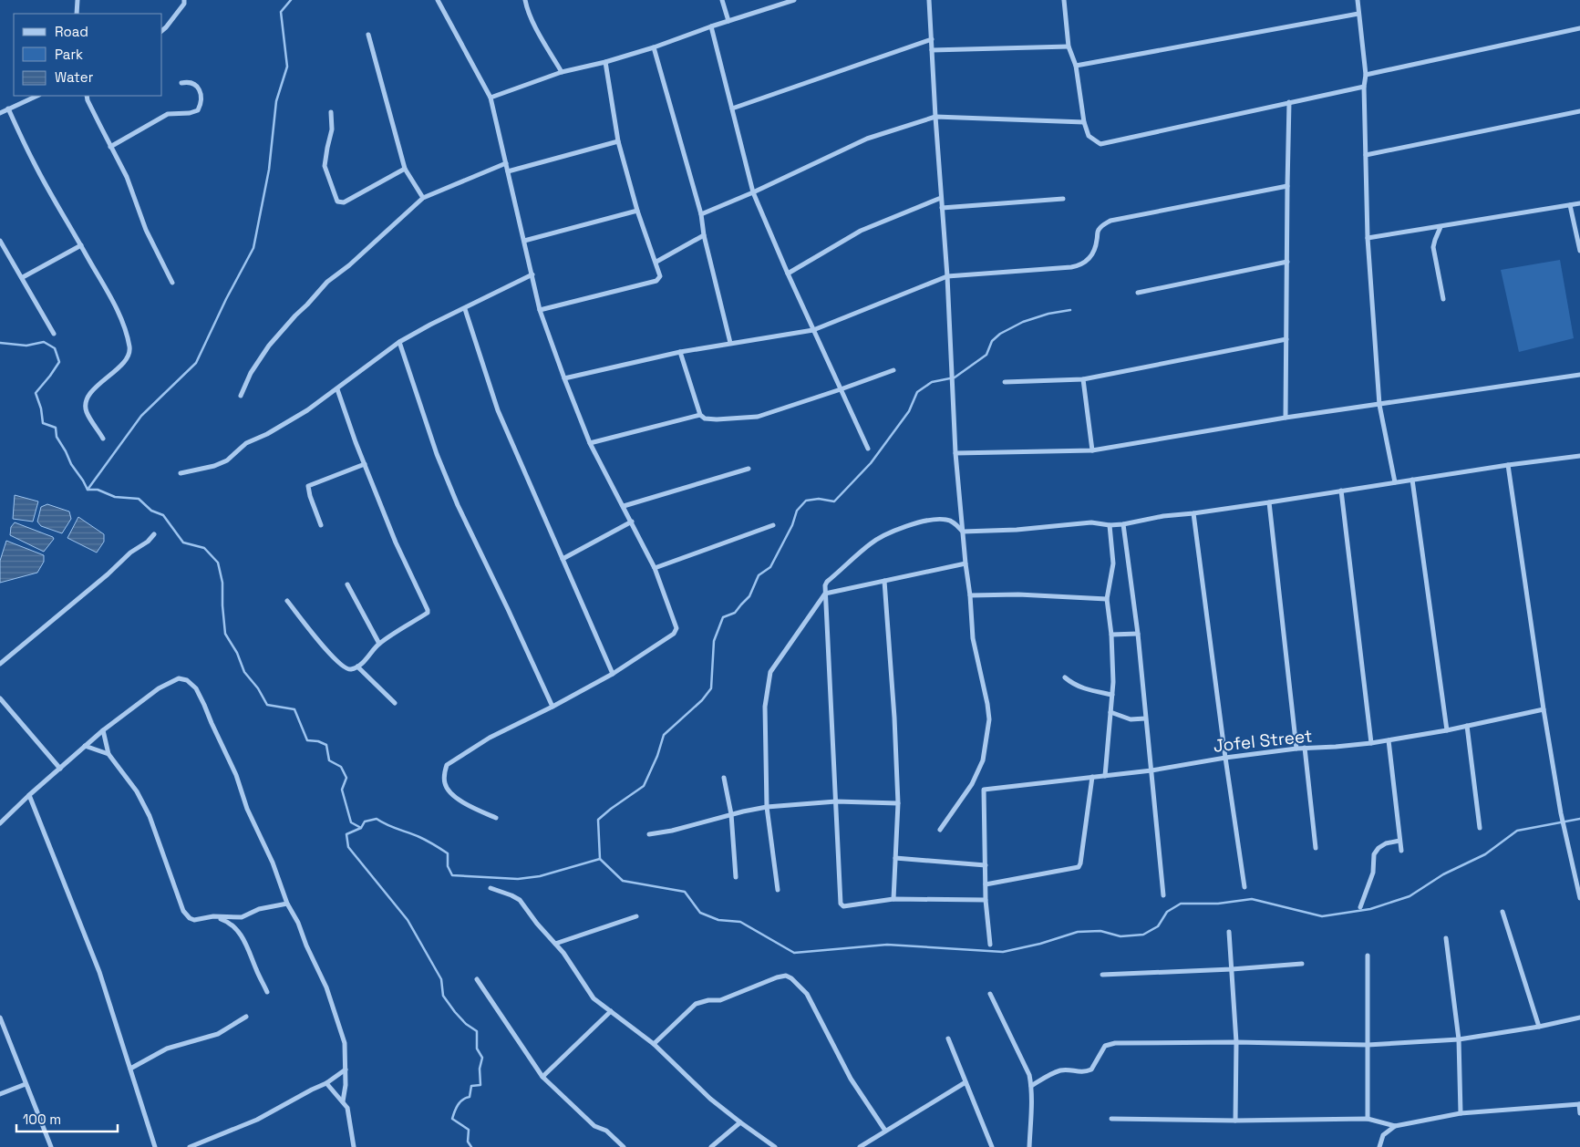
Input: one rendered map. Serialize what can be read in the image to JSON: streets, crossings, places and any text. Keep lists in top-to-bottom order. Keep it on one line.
{"streets":{"street":["Jofel Street"]},"legend":["Road","Park","Water"],"scale_bar":"100 m"}
